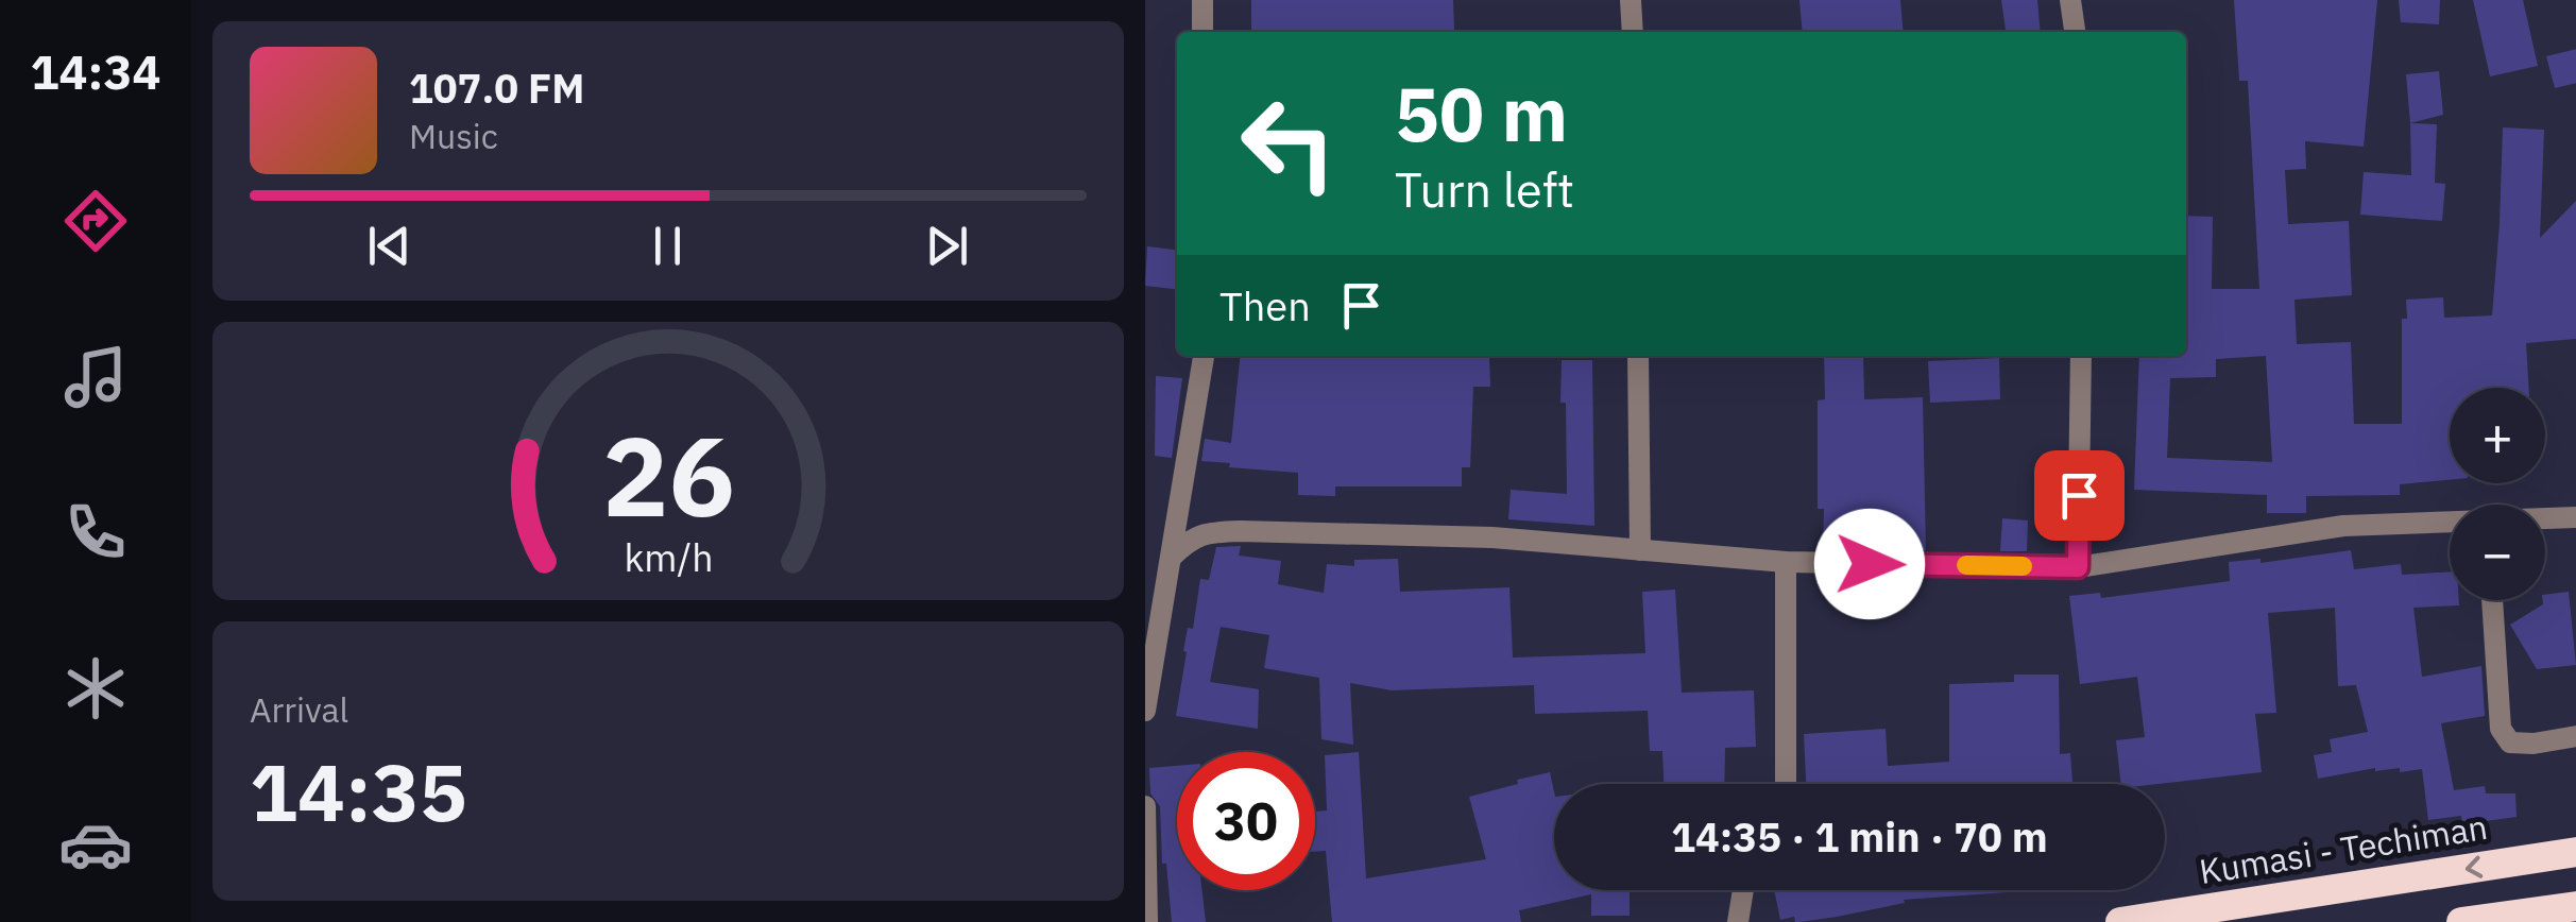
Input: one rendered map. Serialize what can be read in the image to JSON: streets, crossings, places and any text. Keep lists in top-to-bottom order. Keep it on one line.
{"streets":{"highway":["Kumasi - Techiman"]},"one_way":["Kumasi - Techiman"],"page":{"tabs":"14:34","turn":["50 m","Turn left"],"song":["107.0 FM","Music"],"then":"Then","map_buttons":["+","−"],"tile":["Arrival","14:35"],"limit":"30","trip":"14:35 · 1 min · 70 m","gauge":["26","km/h"]}}
